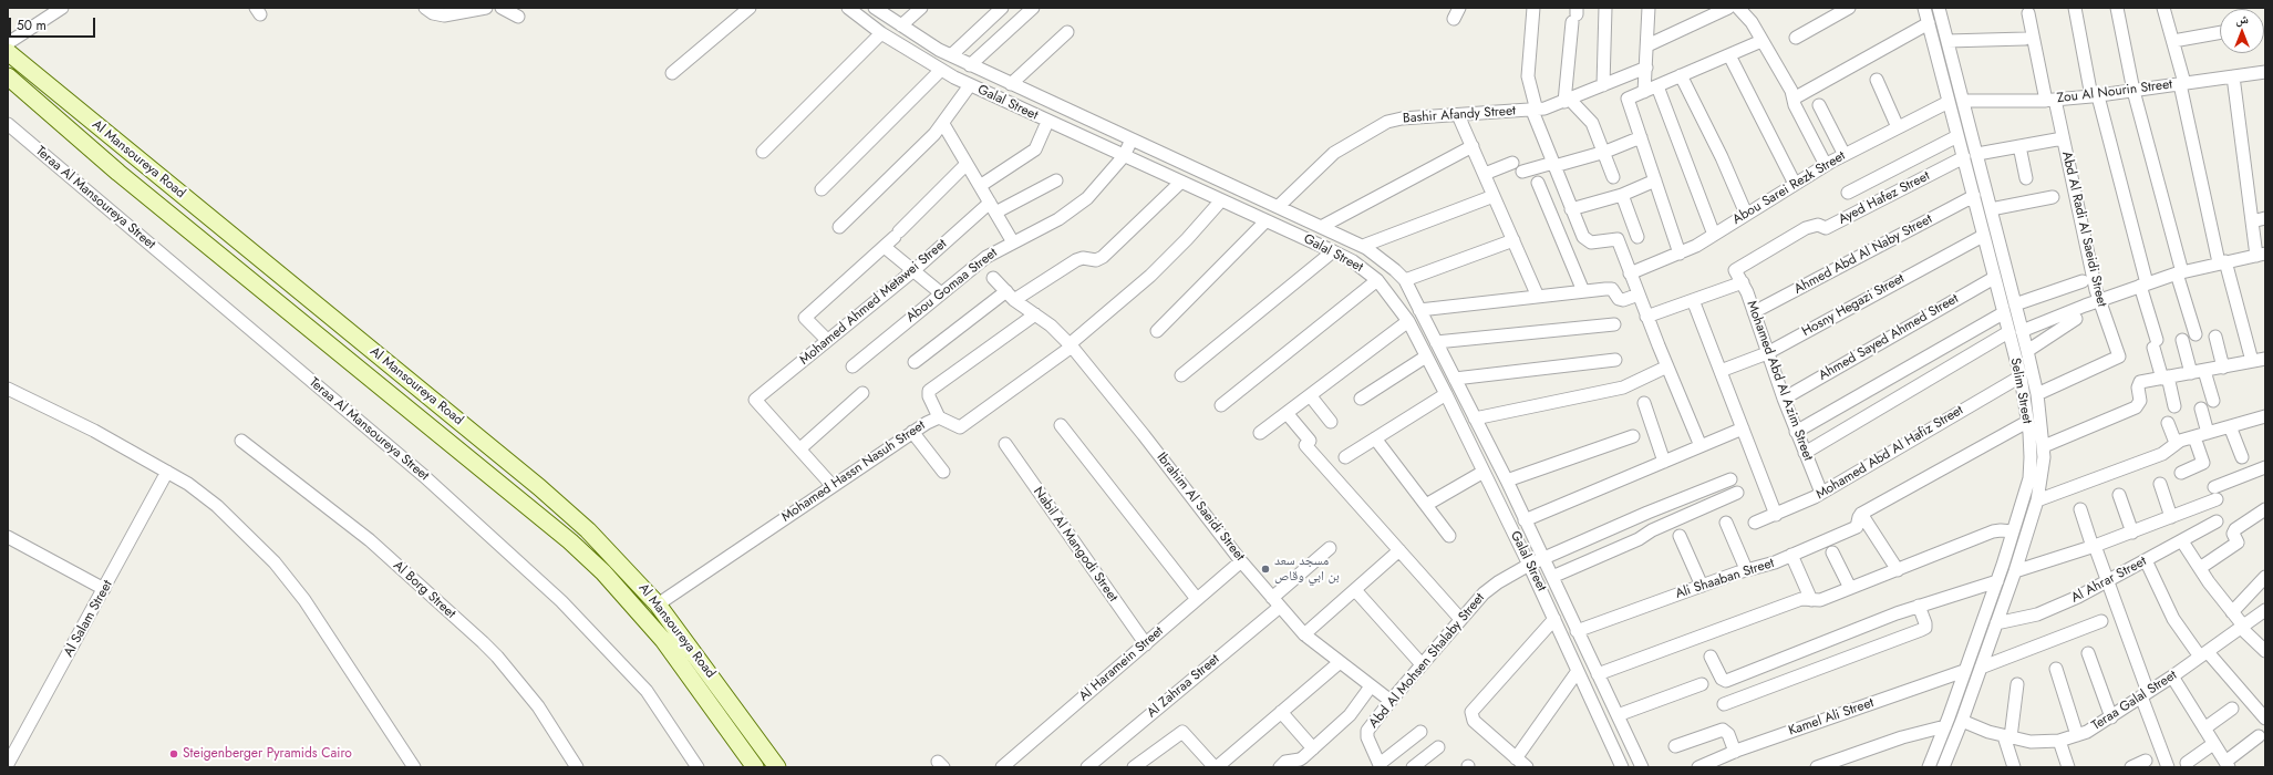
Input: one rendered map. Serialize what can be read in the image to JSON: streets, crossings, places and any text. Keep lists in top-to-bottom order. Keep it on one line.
{"streets":{"main road":["Al Mansoureya Road"],"street":["Zou Al Nourin Street","Galal Street","Bashir Afandy Street","Abou Sarei Rezk Street","Teraa Al Mansoureya Street","Ayed Hafez Street","Abd Al Radi Al Saeidi Street","Ahmed Abd Al Naby Street","Abou Gomaa Street","Mohamed Ahmed Metawei Street","Hosny Hegazi Street","Ahmed Sayed Ahmed Street","Mohamed Abd Al Azim Street","Selim Street","Mohamed Abd Al Hafiz Street","Mohamed Hassn Nasuh Street","Ibrahim Al Saeidi Street","Nabil Al Mangodi Street","Ali Shaaban Street","Al Ahrar Street","Al Borg Street","Al Salam Street","Abd Al Mohsen Shalaby Street","Al Haramein Street","Al Zahraa Street","Teraa Galal Street","Kamel Ali Street"]},"crossings":[["Zou Al Nourin Street","Abd Al Radi Al Saeidi Street"],["Zou Al Nourin Street","Selim Street"],["Galal Street","Bashir Afandy Street"],["Galal Street","Abou Gomaa Street"],["Galal Street","Mohamed Hassn Nasuh Street"],["Galal Street","Ali Shaaban Street"],["Galal Street","Abd Al Mohsen Shalaby Street"],["Al Mansoureya Road","Mohamed Hassn Nasuh Street"],["Abou Sarei Rezk Street","Selim Street"],["Ayed Hafez Street","Mohamed Abd Al Azim Street"],["Ayed Hafez Street","Selim Street"],["Abd Al Radi Al Saeidi Street","Selim Street"],["Ahmed Abd Al Naby Street","Mohamed Abd Al Azim Street"],["Ahmed Abd Al Naby Street","Selim Street"],["Hosny Hegazi Street","Mohamed Abd Al Azim Street"],["Hosny Hegazi Street","Selim Street"],["Ahmed Sayed Ahmed Street","Mohamed Abd Al Azim Street"],["Ahmed Sayed Ahmed Street","Selim Street"],["Mohamed Abd Al Azim Street","Mohamed Abd Al Hafiz Street"],["Selim Street","Mohamed Abd Al Hafiz Street"],["Selim Street","Al Ahrar Street"],["Selim Street","Teraa Galal Street"],["Selim Street","Kamel Ali Street"],["Mohamed Hassn Nasuh Street","Ibrahim Al Saeidi Street"],["Ibrahim Al Saeidi Street","Abd Al Mohsen Shalaby Street"],["Ibrahim Al Saeidi Street","Al Haramein Street"],["Ibrahim Al Saeidi Street","Al Zahraa Street"],["Nabil Al Mangodi Street","Al Haramein Street"]],"places":["مسجد سعد بن ابي وقاص","Steigenberger Pyramids Cairo"],"scale_bar":"50 m","north":"top"}
